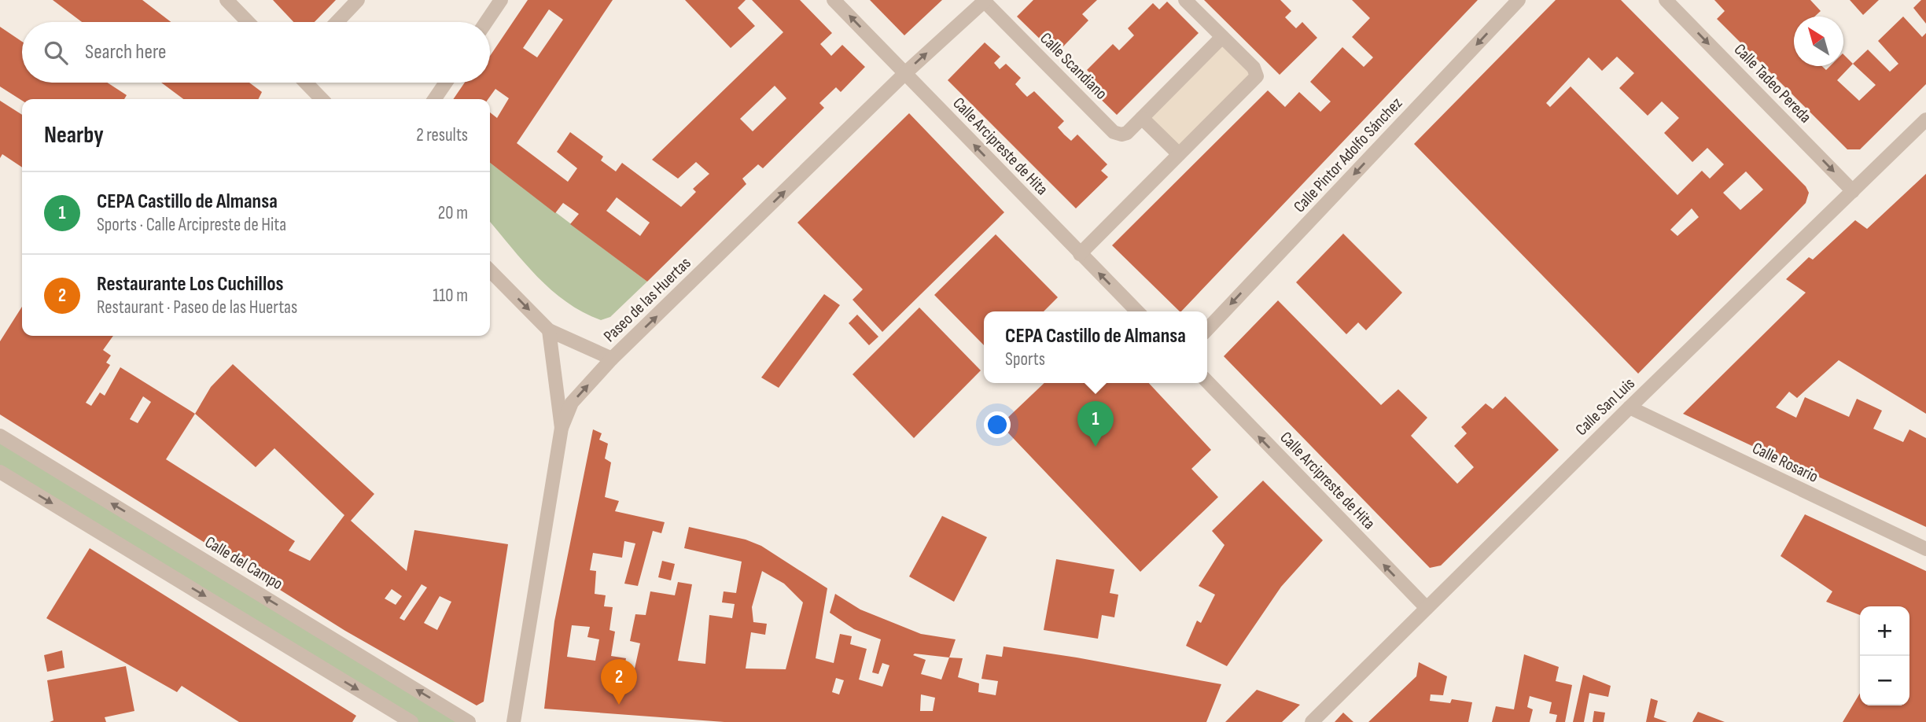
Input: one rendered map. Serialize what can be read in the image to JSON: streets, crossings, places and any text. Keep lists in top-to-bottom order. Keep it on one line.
{"streets":{"street":["Calle Scandiano","Calle Tadeo Pereda","Calle Arcipreste de Hita","Calle Pintor Adolfo Sánchez","Paseo de las Huertas","Calle San Luis","Calle Rosario","Calle del Campo"]},"crossings":[["Calle Scandiano","Paseo de las Huertas"],["Calle Tadeo Pereda","Calle San Luis"],["Calle Arcipreste de Hita","Paseo de las Huertas"],["Calle Arcipreste de Hita","Calle San Luis"],["Calle San Luis","Calle Rosario"]],"one_way":["Calle Tadeo Pereda","Calle Arcipreste de Hita","Calle Pintor Adolfo Sánchez","Paseo de las Huertas"],"north":"top left","page":{"search":"Search here","heading":["Nearby","2 results"],"list":[{"mark":"1","name":"CEPA Castillo de Almansa","note":"Sports · Calle Arcipreste de Hita","value":"20 m"},{"mark":"2","name":"Restaurante Los Cuchillos","note":"Restaurant · Paseo de las Huertas","value":"110 m"}],"popup":["CEPA Castillo de Almansa","Sports"],"pins":["1","2"],"map_buttons":["+","−"]}}
